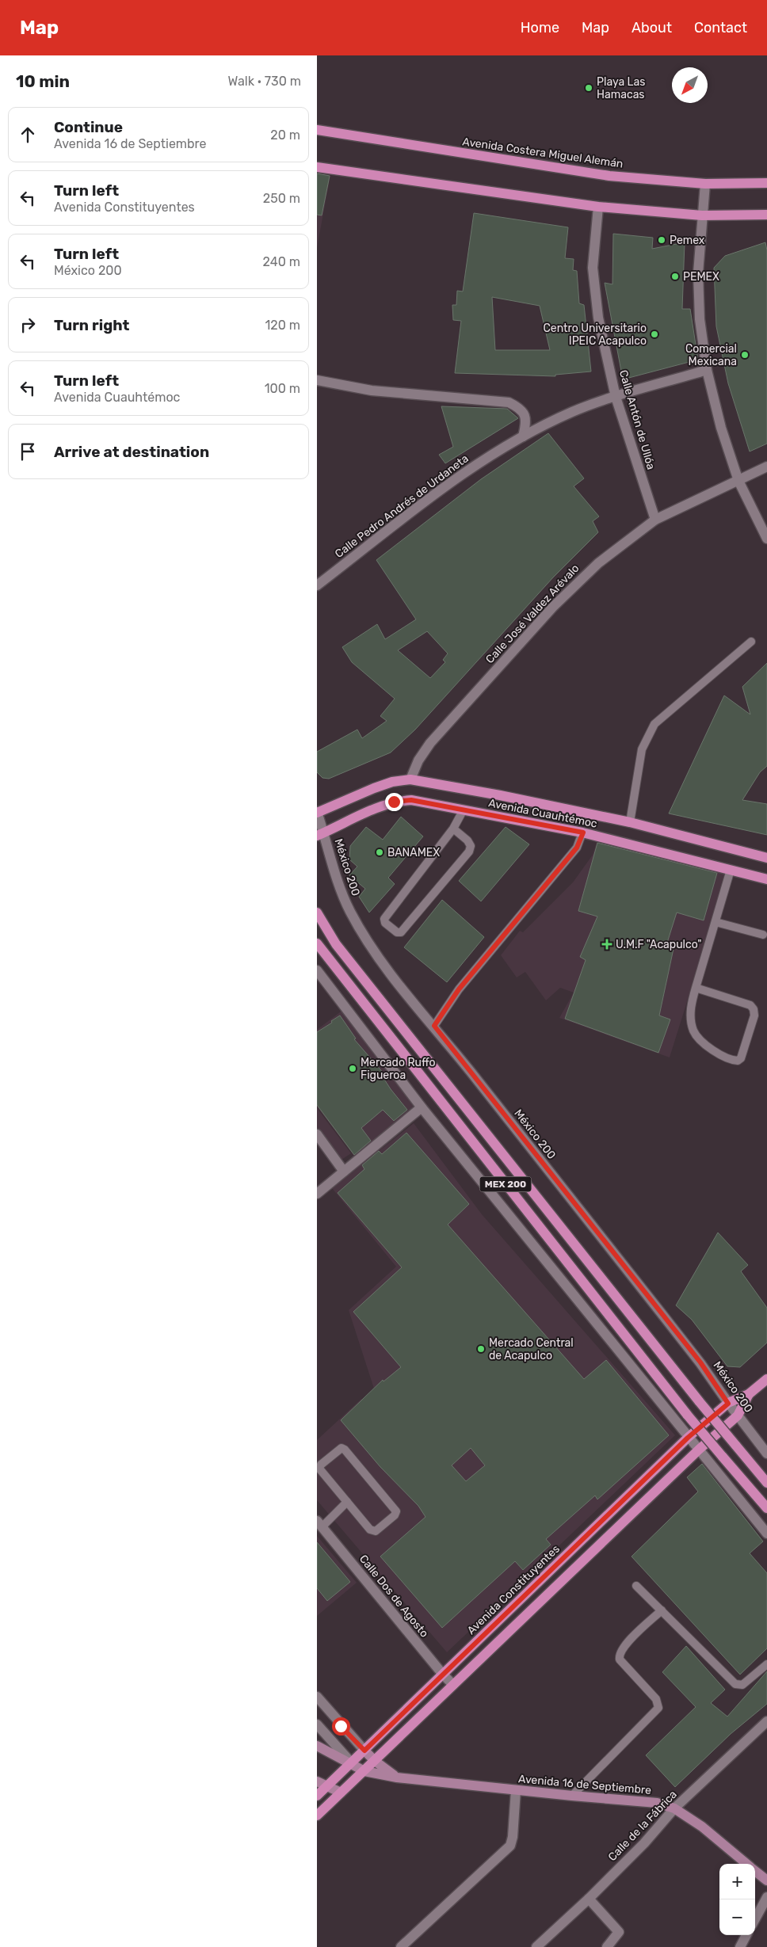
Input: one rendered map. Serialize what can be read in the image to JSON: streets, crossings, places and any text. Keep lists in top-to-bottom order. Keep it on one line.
{"streets":{"main road":["Avenida Costera Miguel Alemán","Avenida Cuauhtémoc","MEX 200","Avenida Constituyentes","Avenida 16 de Septiembre"],"street":["Calle Antón de Ullóa","Calle Pedro Andrés de Urdaneta","Calle José Valdez Arévalo","México 200","Calle Dos de Agosto","Calle de la Fábrica"]},"crossings":[["Calle Antón de Ullóa","Calle Pedro Andrés de Urdaneta"],["Calle Antón de Ullóa","Calle José Valdez Arévalo"],["Calle José Valdez Arévalo","Avenida Cuauhtémoc"],["Avenida Cuauhtémoc","México 200"],["México 200","Avenida Constituyentes"],["Avenida Constituyentes","Calle Dos de Agosto"],["Avenida Constituyentes","Avenida 16 de Septiembre"],["Avenida 16 de Septiembre","Calle de la Fábrica"]],"places":{"other":["Playa Las Hamacas","Pemex","PEMEX","Centro Universitario IPEIC Acapulco","Comercial Mexicana","BANAMEX","Mercado Ruffo Figueroa","Mercado Central de Acapulco"],"health":["U.M.F \"Acapulco\""]},"north":"bottom left","page":{"header":"Map","nav":["Home","Map","About","Contact"],"heading":["10 min","Walk · 730 m"],"list":[["Continue","Avenida 16 de Septiembre","20 m"],["Turn left","Avenida Constituyentes","250 m"],["Turn left","México 200","240 m"],["Turn right","120 m"],["Turn left","Avenida Cuauhtémoc","100 m"],"Arrive at destination"],"map_buttons":["+","−"]}}
